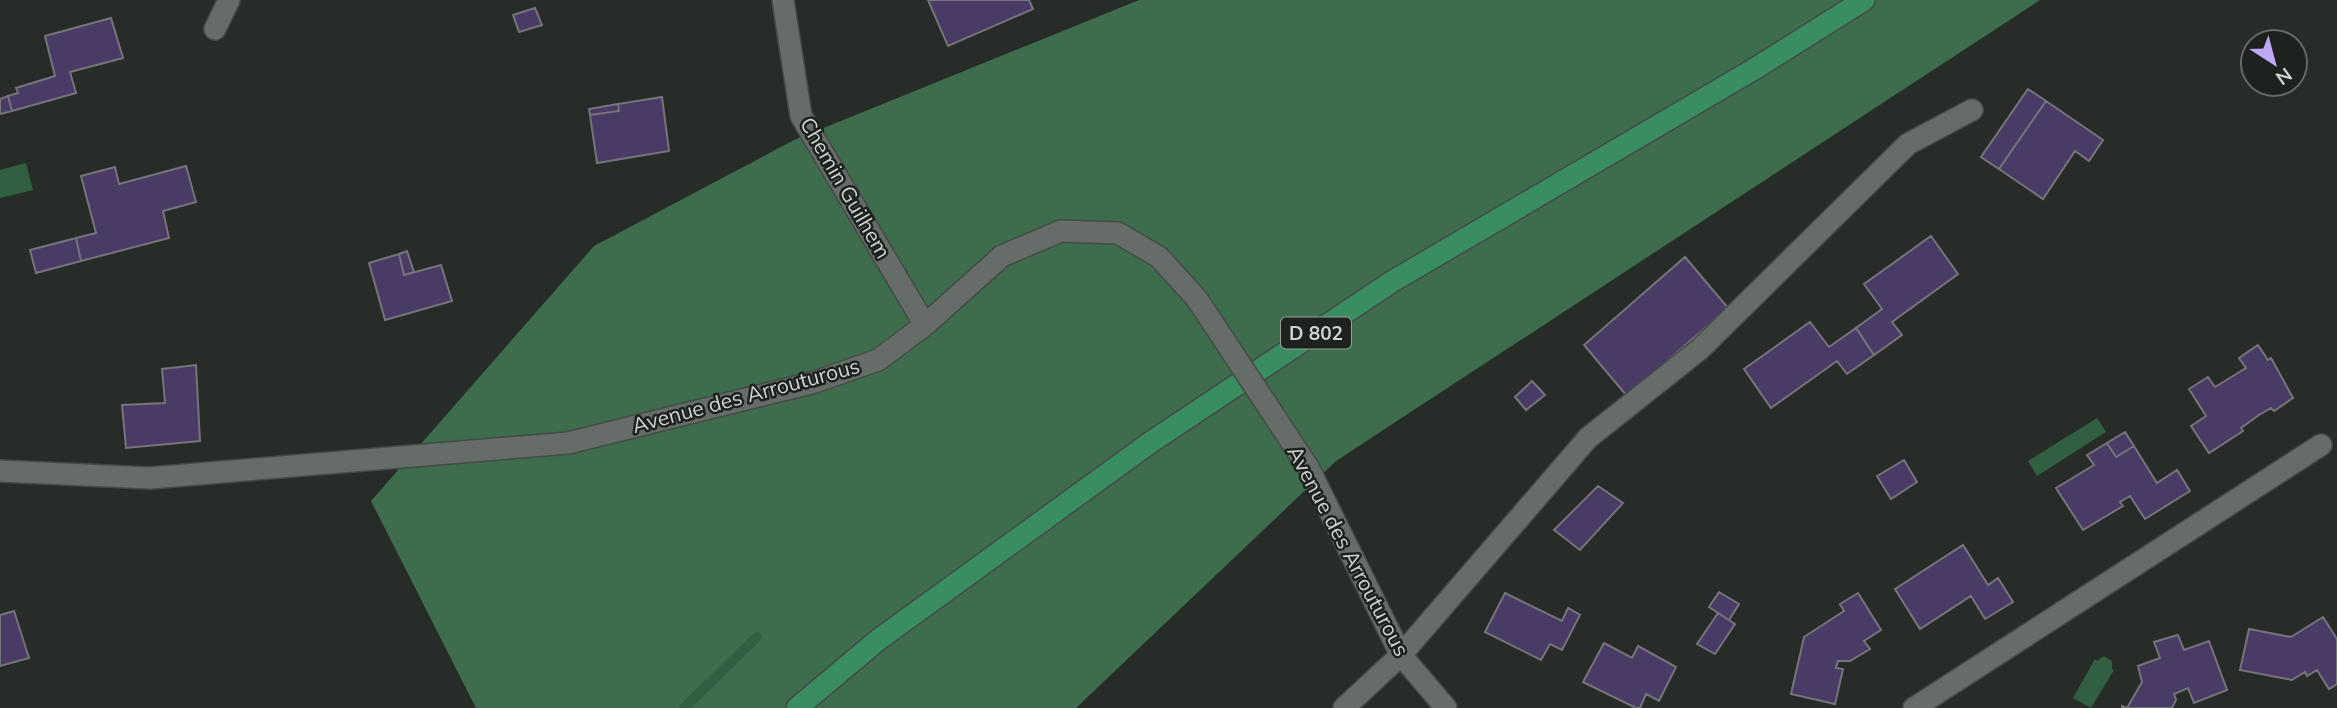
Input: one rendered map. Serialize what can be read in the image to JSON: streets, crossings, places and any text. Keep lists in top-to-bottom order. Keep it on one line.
{"streets":{"main road":["D 802"],"street":["Chemin Guilhem","Avenue des Arrouturous"]},"crossings":[["Chemin Guilhem","Avenue des Arrouturous"]],"north":"bottom right"}
